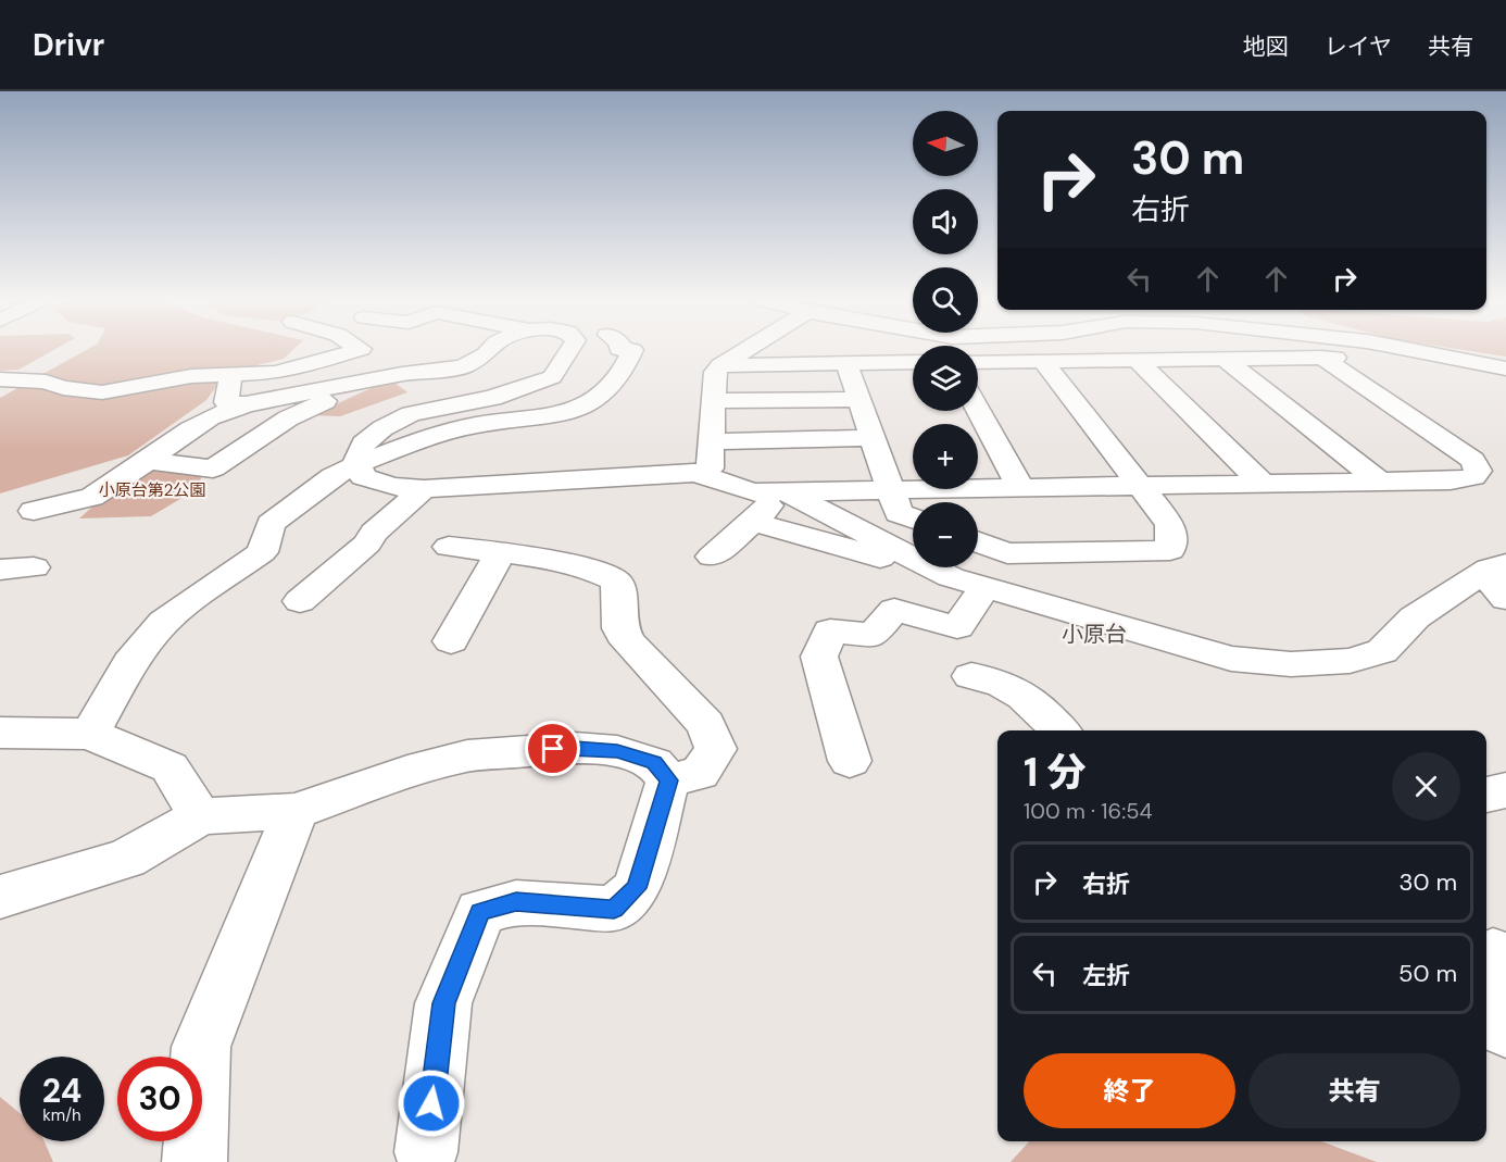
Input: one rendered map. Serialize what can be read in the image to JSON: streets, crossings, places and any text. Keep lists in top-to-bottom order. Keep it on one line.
{"districts":["小原台"],"parks":["小原台第2公園"],"north":"left","page":{"header":"Drivr","nav":["地図","レイヤ","共有"],"map_buttons":["+","−"],"turn":["30 m","右折"],"heading":["1 分","100 m · 16:54"],"list":[{"name":"右折","value":"30 m"},{"name":"左折","value":"50 m"}],"buttons":["終了","共有"],"speed":"24 km/h","limit":"30"}}
